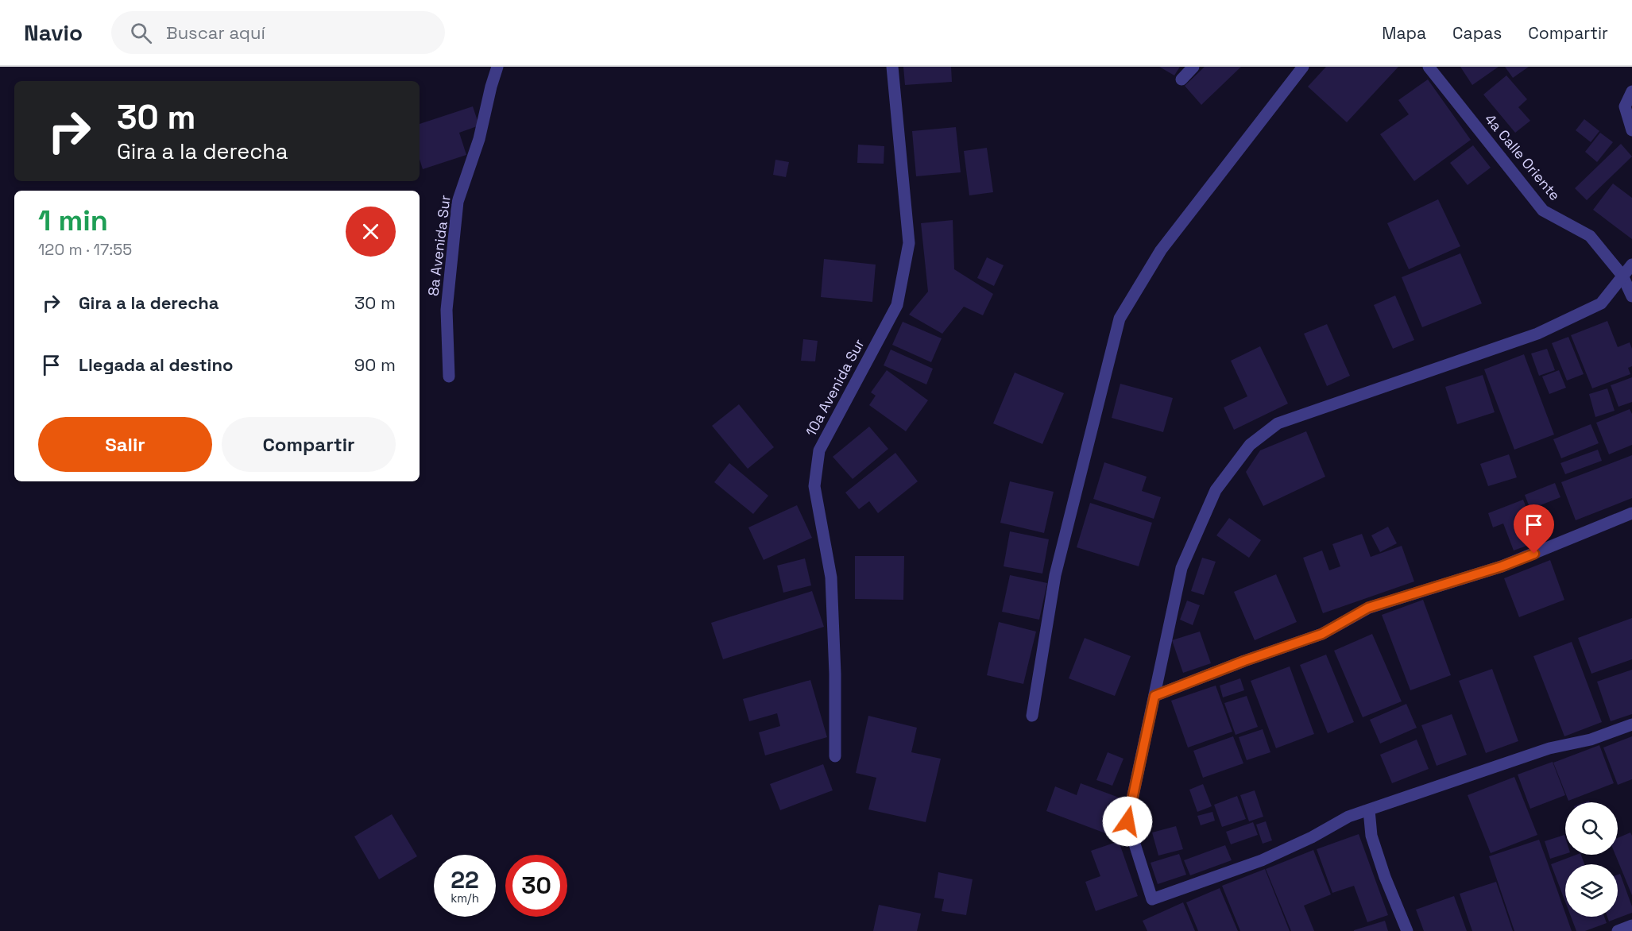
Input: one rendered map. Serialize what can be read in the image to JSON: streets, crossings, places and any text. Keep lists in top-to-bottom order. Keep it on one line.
{"streets":{"street":["4a Calle Oriente","8a Avenida Sur","10a Avenida Sur"]},"page":{"header":"Navio","search":"Buscar aquí","nav":["Mapa","Capas","Compartir"],"turn":["30 m","Gira a la derecha"],"heading":["1 min","120 m · 17:55"],"list":[{"name":"Gira a la derecha","value":"30 m"},{"name":"Llegada al destino","value":"90 m"}],"buttons":["Salir","Compartir"],"speed":"22 km/h","limit":"30"}}
